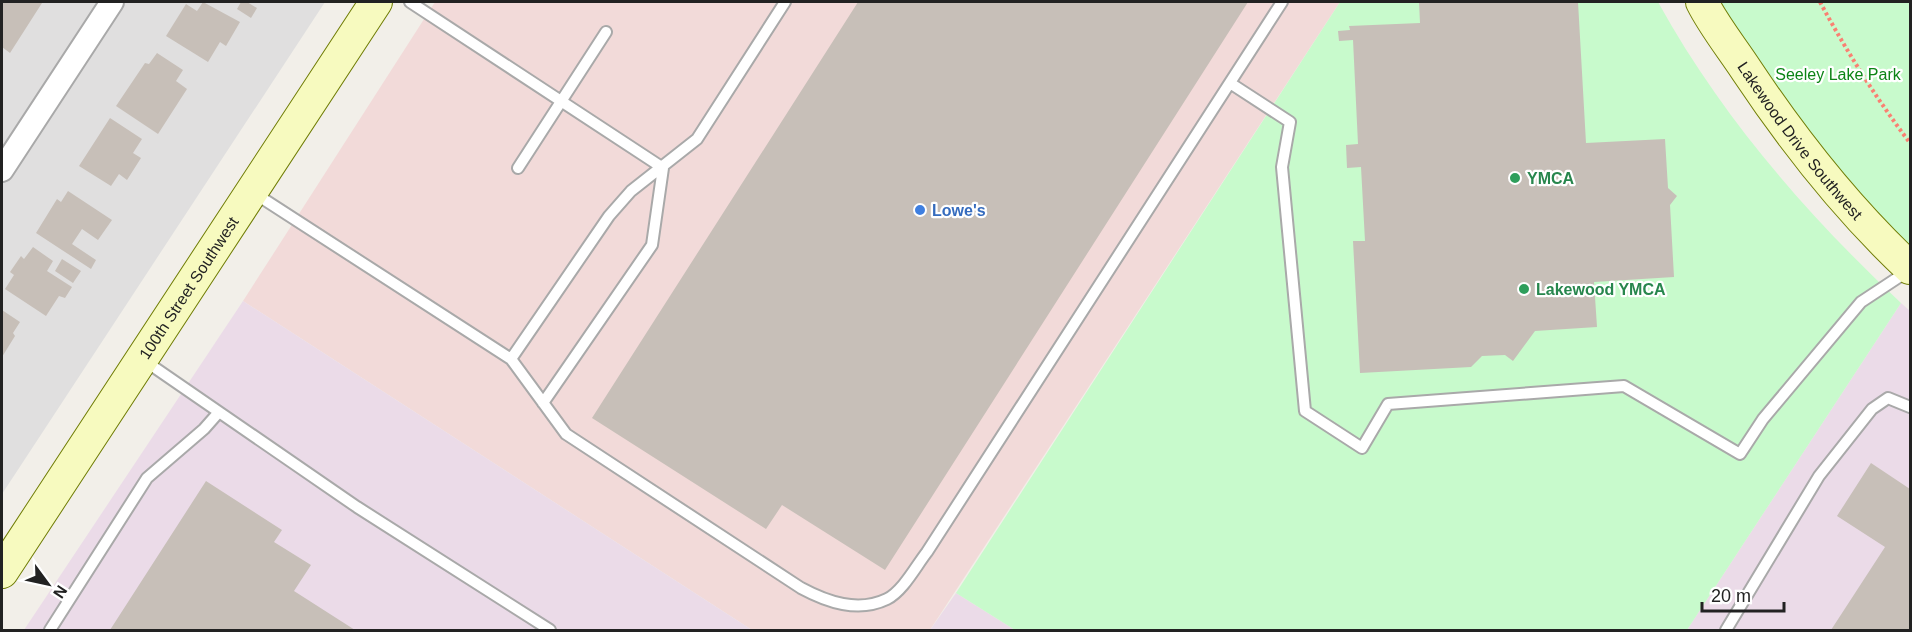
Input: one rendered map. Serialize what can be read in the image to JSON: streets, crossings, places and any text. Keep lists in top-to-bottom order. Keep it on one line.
{"streets":{"main road":["Lakewood Drive Southwest","100th Street Southwest"]},"parks":["Seeley Lake Park"],"places":["YMCA","Lowe's","Lakewood YMCA"],"scale_bar":"20 m","north":"bottom right"}
